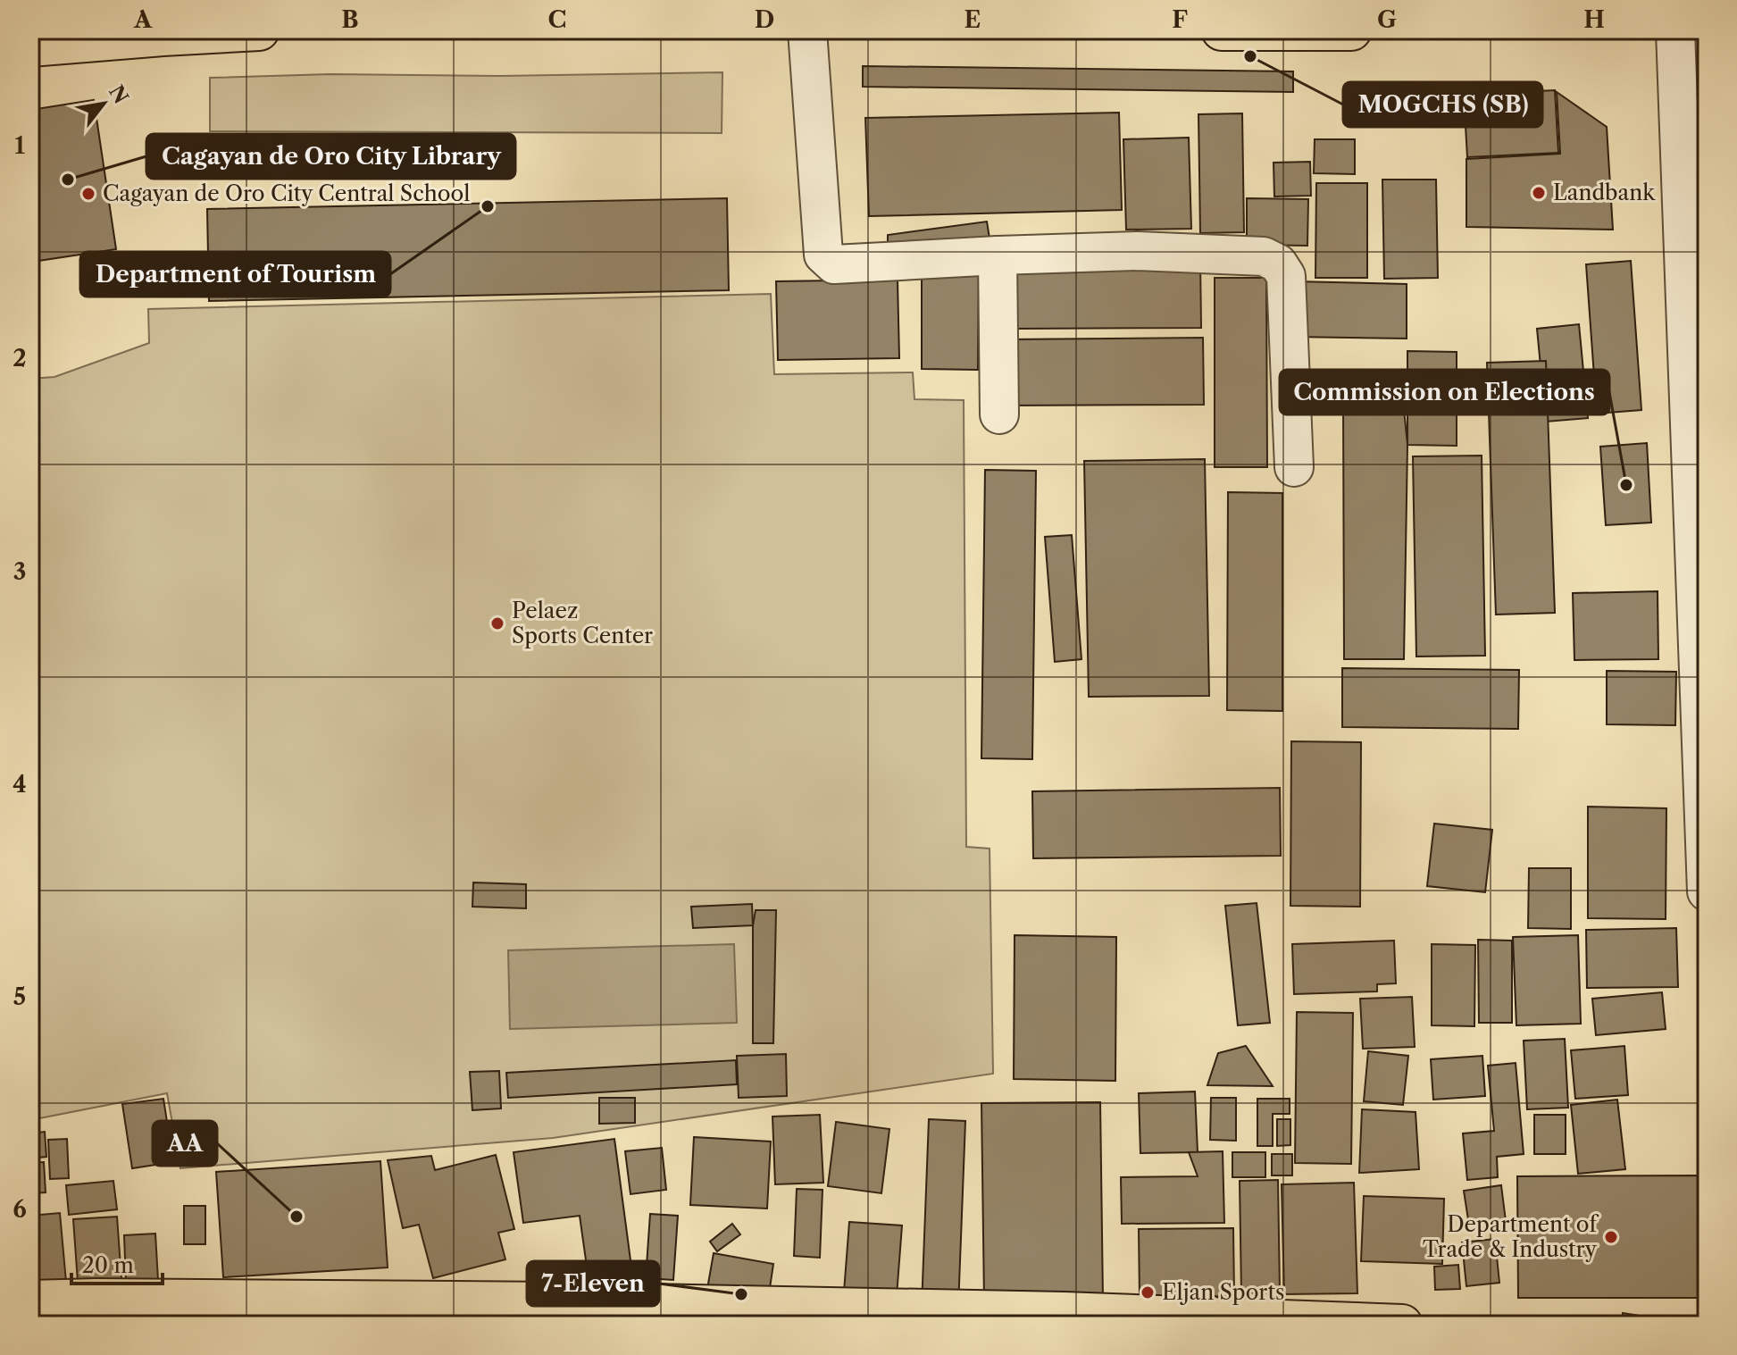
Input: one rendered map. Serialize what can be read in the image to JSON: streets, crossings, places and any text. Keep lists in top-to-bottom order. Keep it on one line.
{"places":["MOGCHS (SB)","Cagayan de Oro City Library","Landbank","Cagayan de Oro City Central School","Department of Tourism","Commission on Elections","Pelaez Sports Center","AA","Department of Trade & Industry","Eljan Sports","7-Eleven"],"scale_bar":"20 m","north":"top right","grid":{"columns":["A","B","C","D","E","F","G","H"],"rows":["1","2","3","4","5","6"]}}
